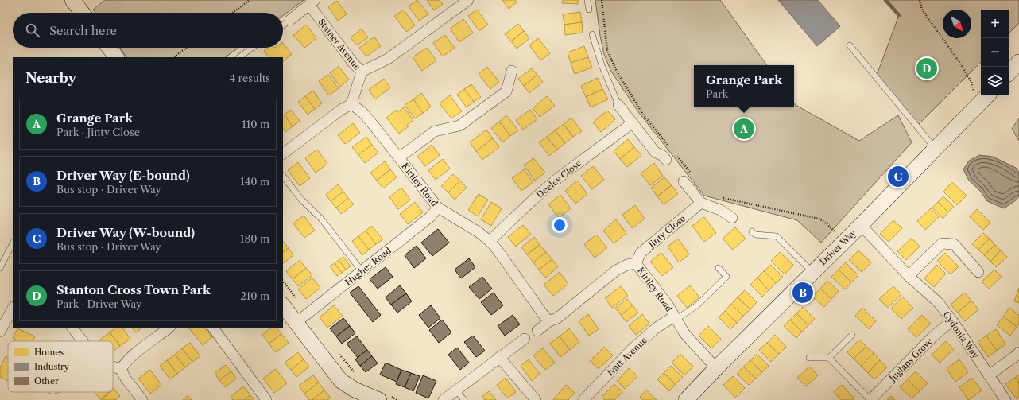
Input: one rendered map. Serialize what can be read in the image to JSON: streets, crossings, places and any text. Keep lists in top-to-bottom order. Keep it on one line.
{"streets":{"main road":["Driver Way"],"street":["Stainer Avenue","Deeley Close","Kirtley Road","Jinty Close","Hughes Road","Cydonia Way","Ivatt Avenue","Juglans Grove"]},"crossings":[["Stainer Avenue","Kirtley Road"],["Deeley Close","Kirtley Road"],["Kirtley Road","Jinty Close"],["Kirtley Road","Driver Way"],["Kirtley Road","Hughes Road"],["Kirtley Road","Ivatt Avenue"],["Driver Way","Cydonia Way"],["Cydonia Way","Juglans Grove"]],"legend":["Homes","Industry","Other"],"north":"bottom right","page":{"map_buttons":["+","−"],"search":"Search here","pins":["D","A","C","B"],"heading":["Nearby","4 results"],"popup":["Grange Park","Park"],"list":[{"mark":"A","name":"Grange Park","note":"Park · Jinty Close","value":"110 m"},{"mark":"B","name":"Driver Way (E-bound)","note":"Bus stop · Driver Way","value":"140 m"},{"mark":"C","name":"Driver Way (W-bound)","note":"Bus stop · Driver Way","value":"180 m"},{"mark":"D","name":"Stanton Cross Town Park","note":"Park · Driver Way","value":"210 m"}]}}
